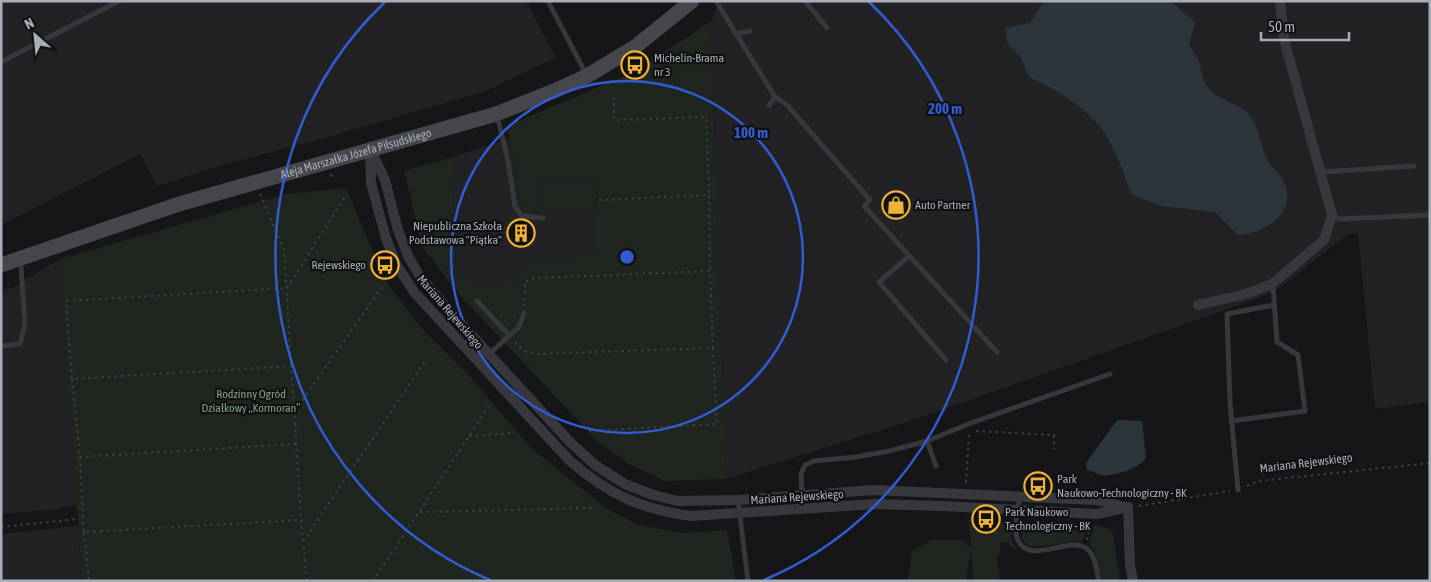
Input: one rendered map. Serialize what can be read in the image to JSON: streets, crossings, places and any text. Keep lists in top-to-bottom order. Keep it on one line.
{"streets":{"street":["Aleja Marszałka Józefa Piłsudskiego","Mariana Rejewskiego"]},"crossings":[["Aleja Marszałka Józefa Piłsudskiego","Mariana Rejewskiego"]],"parks":["Rodzinny Ogród Działkowy „Kormoran”"],"places":{"bus stop":["Michelin-Brama nr 3","Rejewskiego","Park Naukowo-Technologiczny - BK","Park Naukowo Technologiczny - BK"],"shop":["Auto Partner"],"building":["Niepubliczna Szkoła Podstawowa \"Piątka\""]},"scale_bar":"50 m","north":"top left","rings":["200 m","100 m"]}
